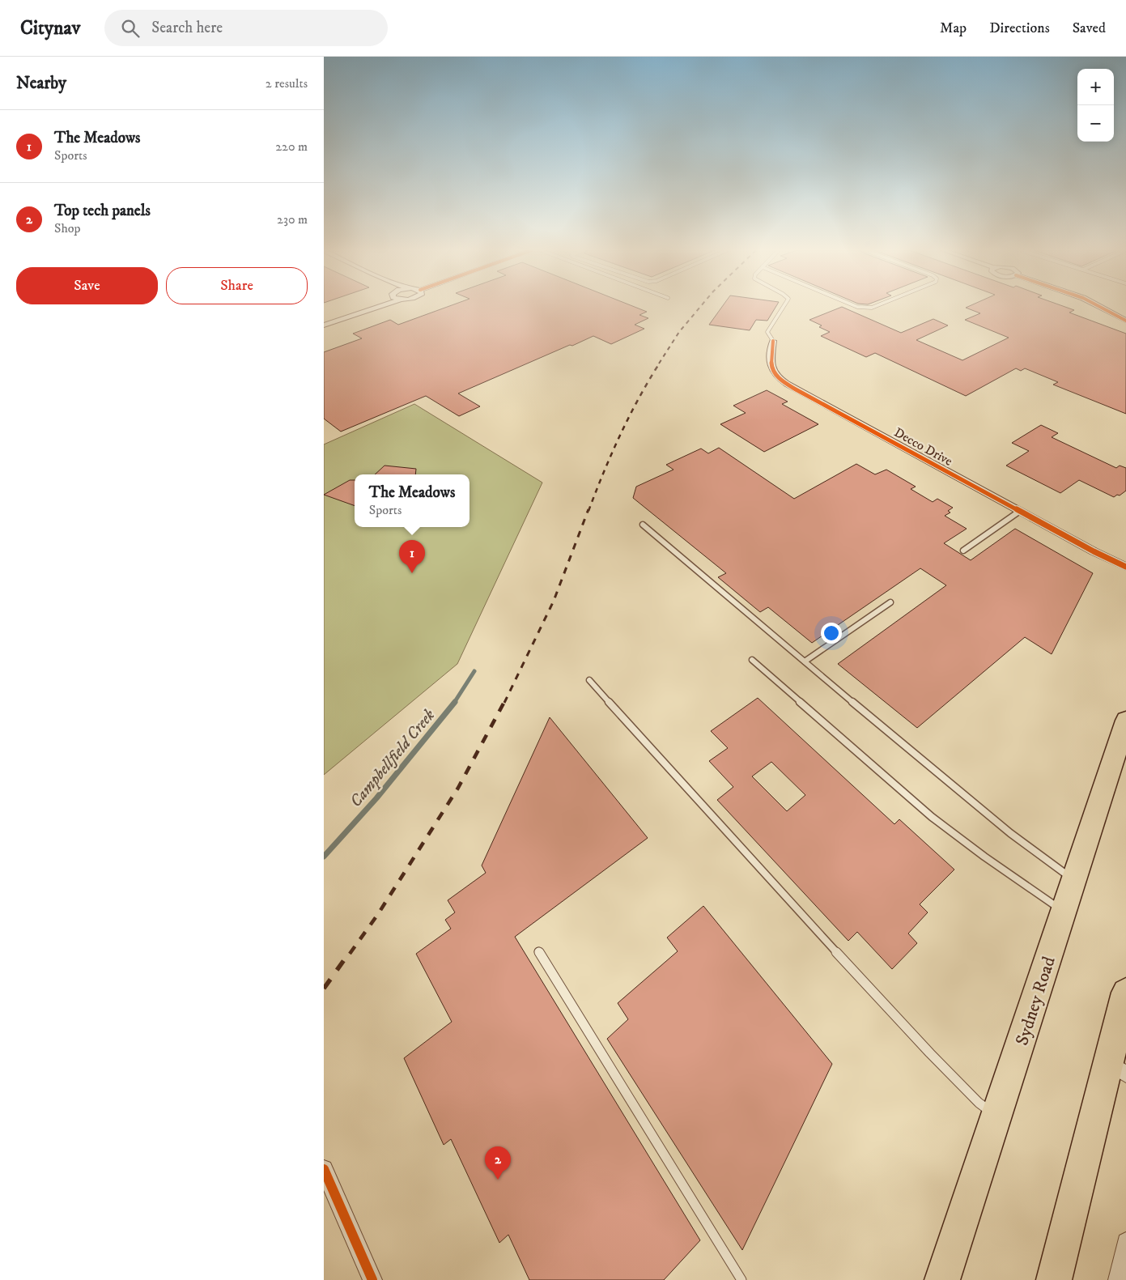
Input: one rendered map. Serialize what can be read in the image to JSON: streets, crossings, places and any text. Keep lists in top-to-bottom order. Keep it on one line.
{"streets":{"highway":["Sydney Road"],"street":["Decco Drive"]},"water":["Campbellfield Creek"],"page":{"header":"Citynav","search":"Search here","nav":["Map","Directions","Saved"],"heading":["Nearby","2 results"],"map_buttons":["+","−"],"list":[{"mark":"1","name":"The Meadows","note":"Sports","value":"220 m"},{"mark":"2","name":"Top tech panels","note":"Shop","value":"230 m"}],"buttons":["Save","Share"],"popup":["The Meadows","Sports"],"pins":["1","2"]}}
